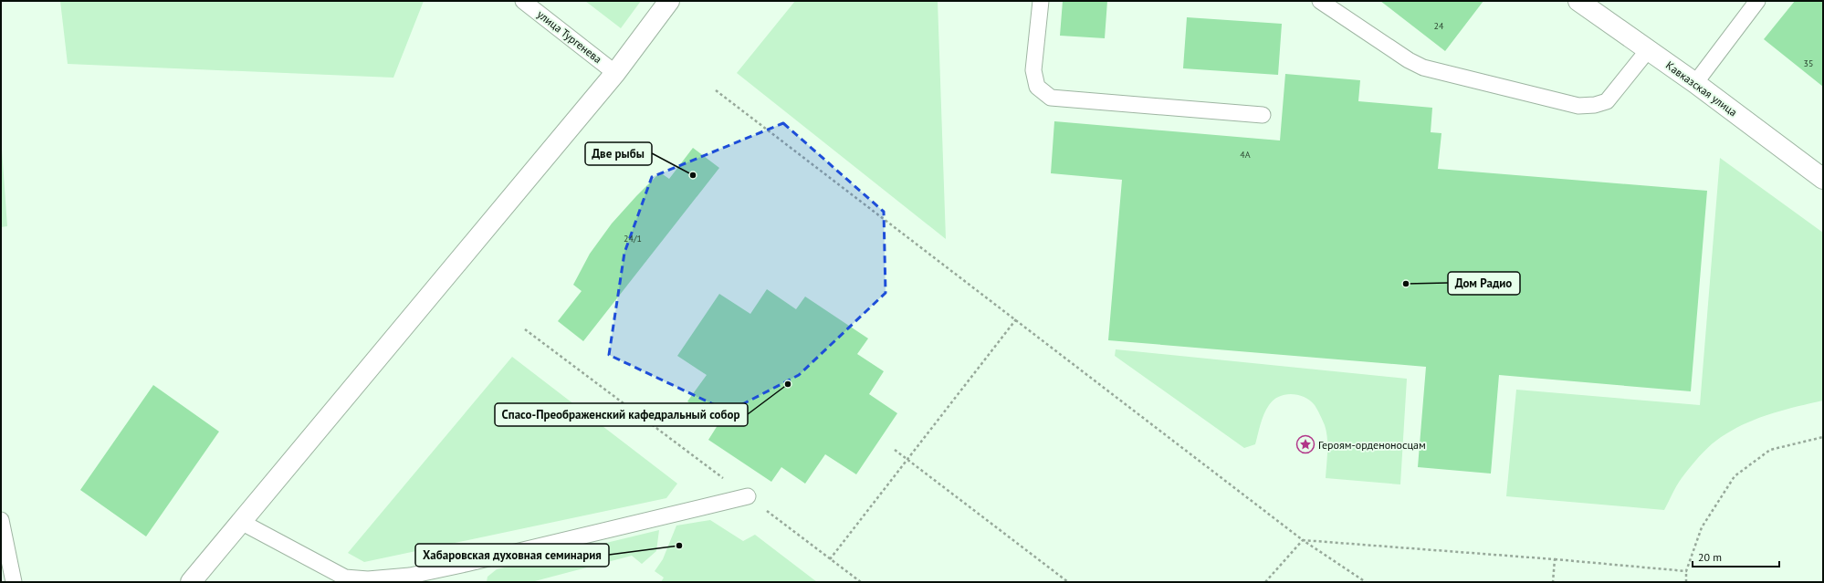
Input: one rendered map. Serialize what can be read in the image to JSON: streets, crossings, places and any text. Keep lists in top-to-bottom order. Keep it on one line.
{"streets":{"street":["Кавказская улица"],"lane":["улица Тургенева"]},"places":{"other":["Две рыбы","Дом Радио","Спасо-Преображенский кафедральный собор","Хабаровская духовная семинария"],"place":["Героям-орденоносцам"]},"house_numbers":["24","35","4А","24/1"],"scale_bar":"20 m"}
